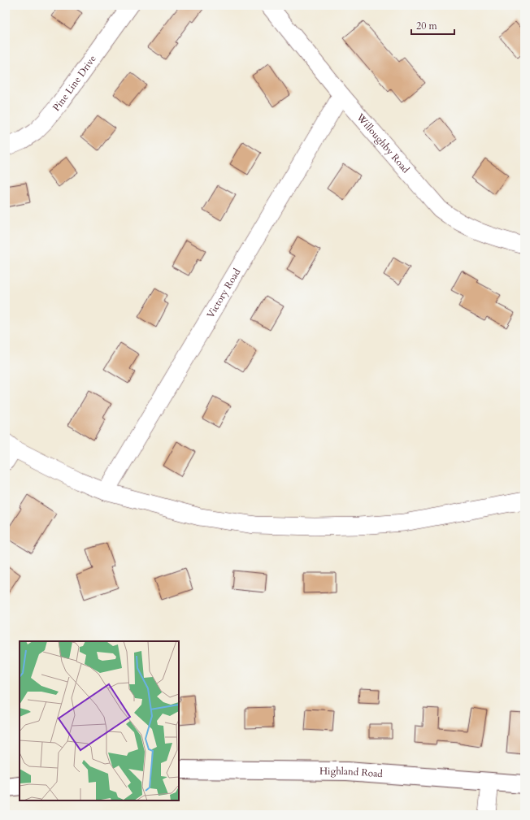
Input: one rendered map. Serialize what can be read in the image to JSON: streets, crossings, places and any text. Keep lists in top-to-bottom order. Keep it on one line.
{"streets":{"street":["Pine Line Drive","Willoughby Road","Victory Road","Highland Road"]},"crossings":[["Willoughby Road","Victory Road"]],"scale_bar":"20 m"}
